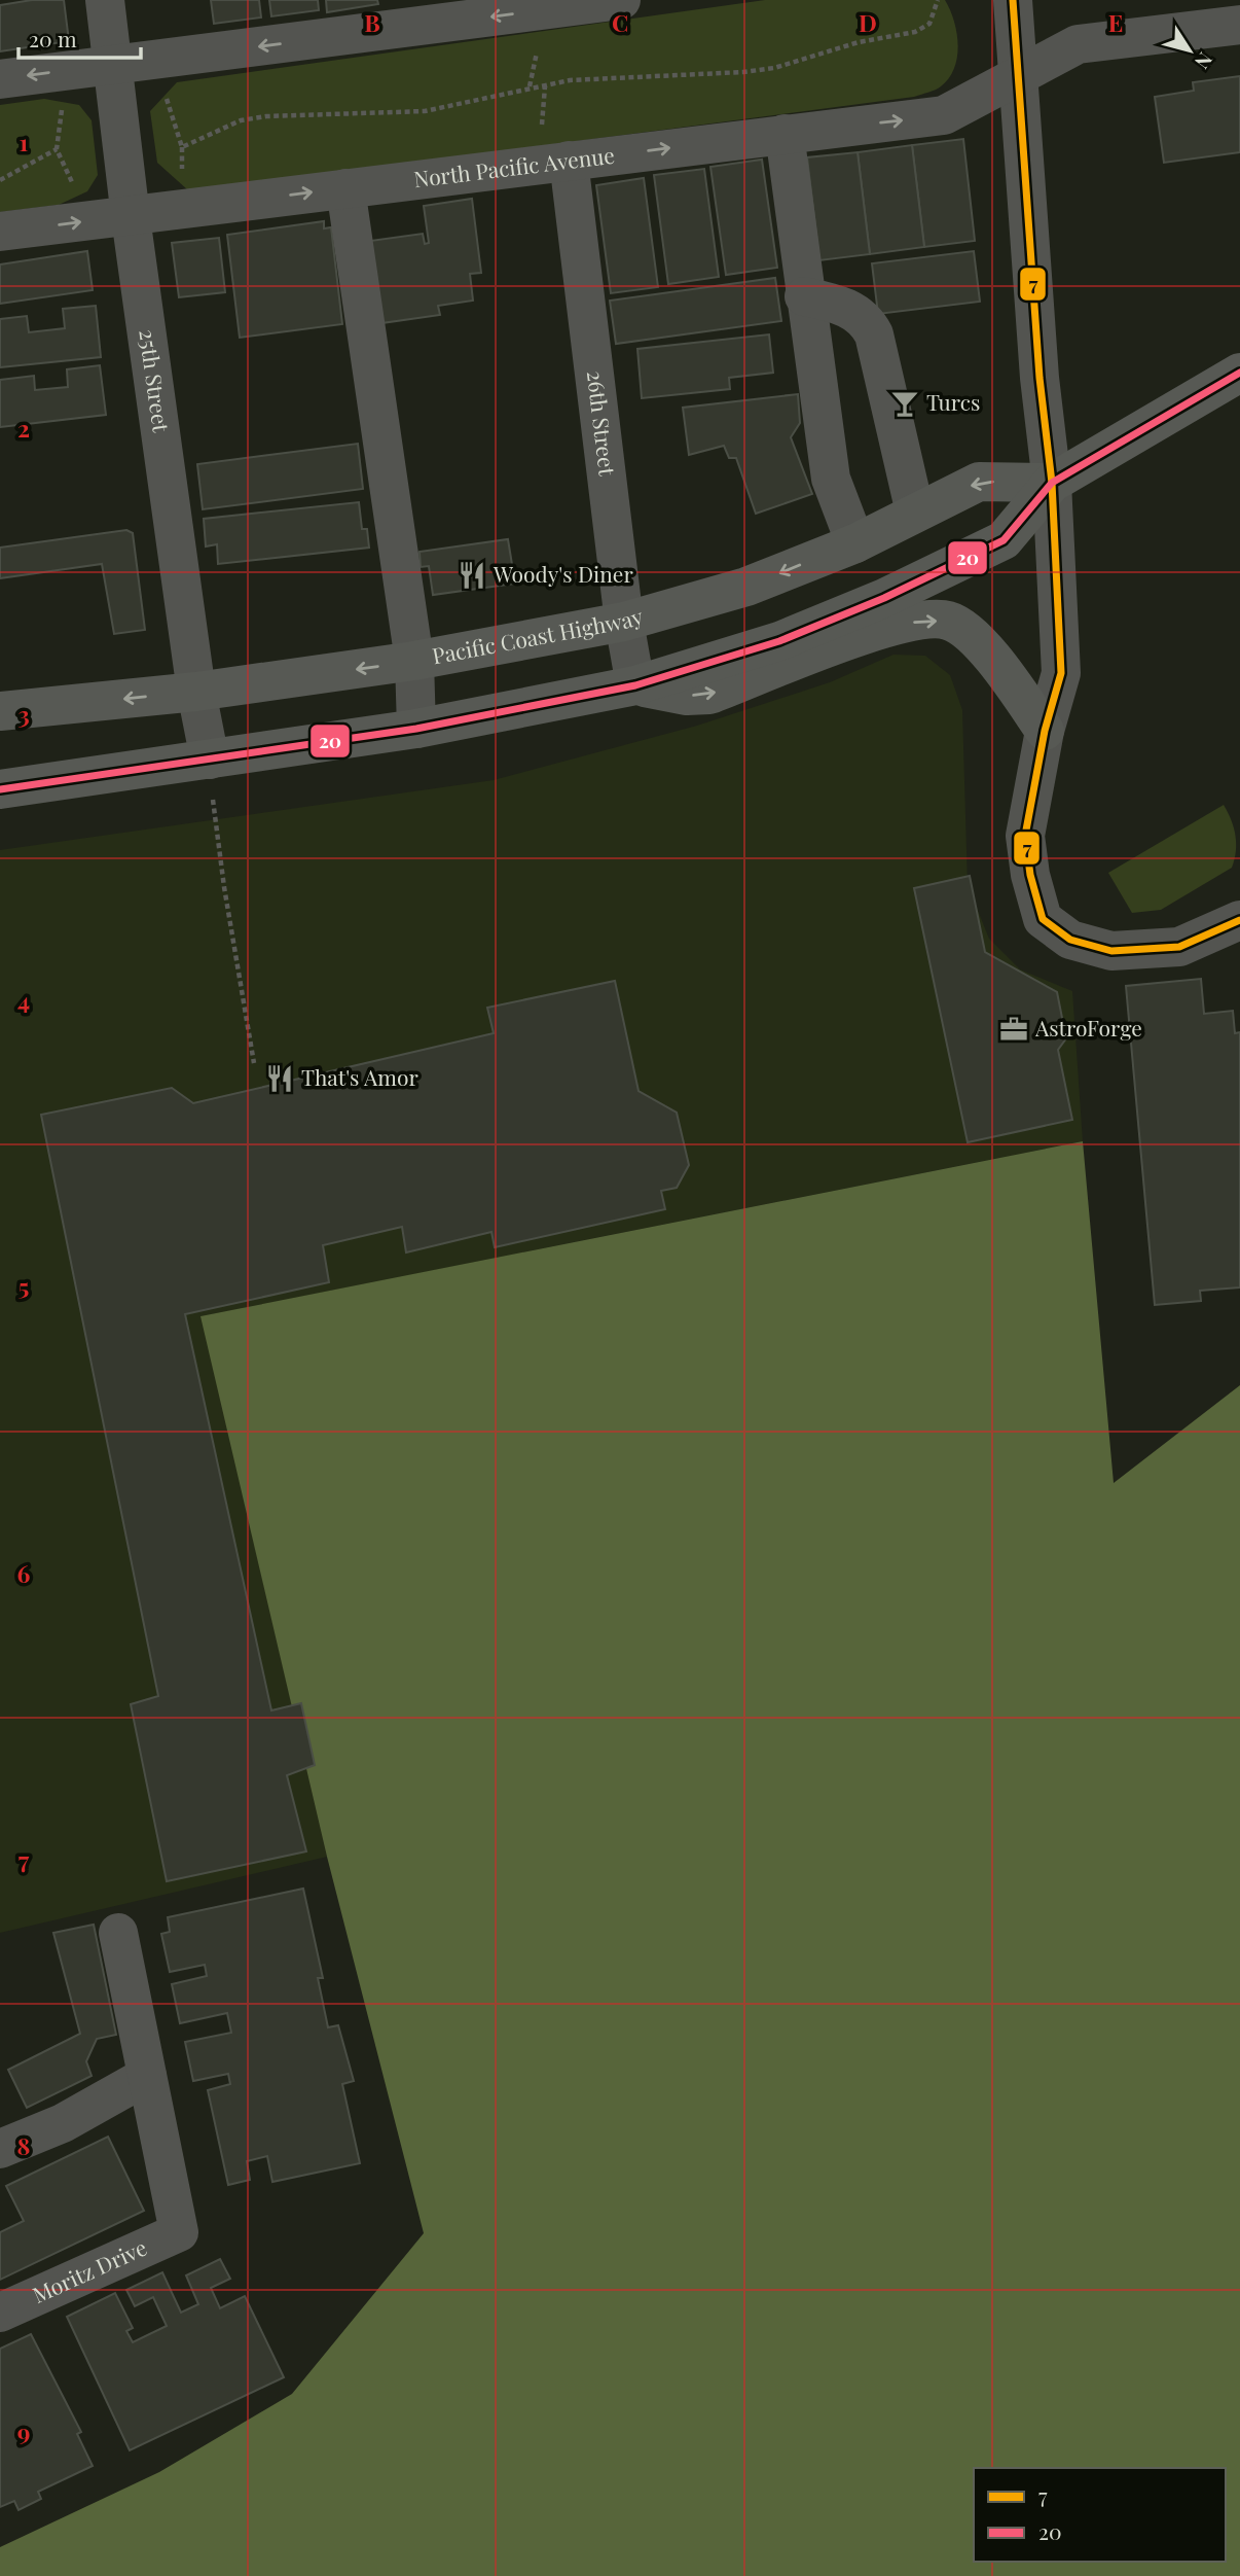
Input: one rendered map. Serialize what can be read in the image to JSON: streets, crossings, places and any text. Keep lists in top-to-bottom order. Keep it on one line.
{"streets":{"highway":["Pacific Coast Highway"],"street":["North Pacific Avenue","25th Street","26th Street","Moritz Drive"]},"crossings":[["North Pacific Avenue","25th Street"],["North Pacific Avenue","26th Street"],["25th Street","Pacific Coast Highway"],["26th Street","Pacific Coast Highway"]],"places":{"bar":["Turcs"],"restaurant":["Woody's Diner","That's Amor"],"office":["AstroForge"]},"lines":["transit line 7","transit line 20"],"legend":["7","20"],"scale_bar":"20 m","north":"bottom right","grid":{"columns":["B","C","D","E"],"rows":["1","2","3","4","5","6","7","8","9"]}}
